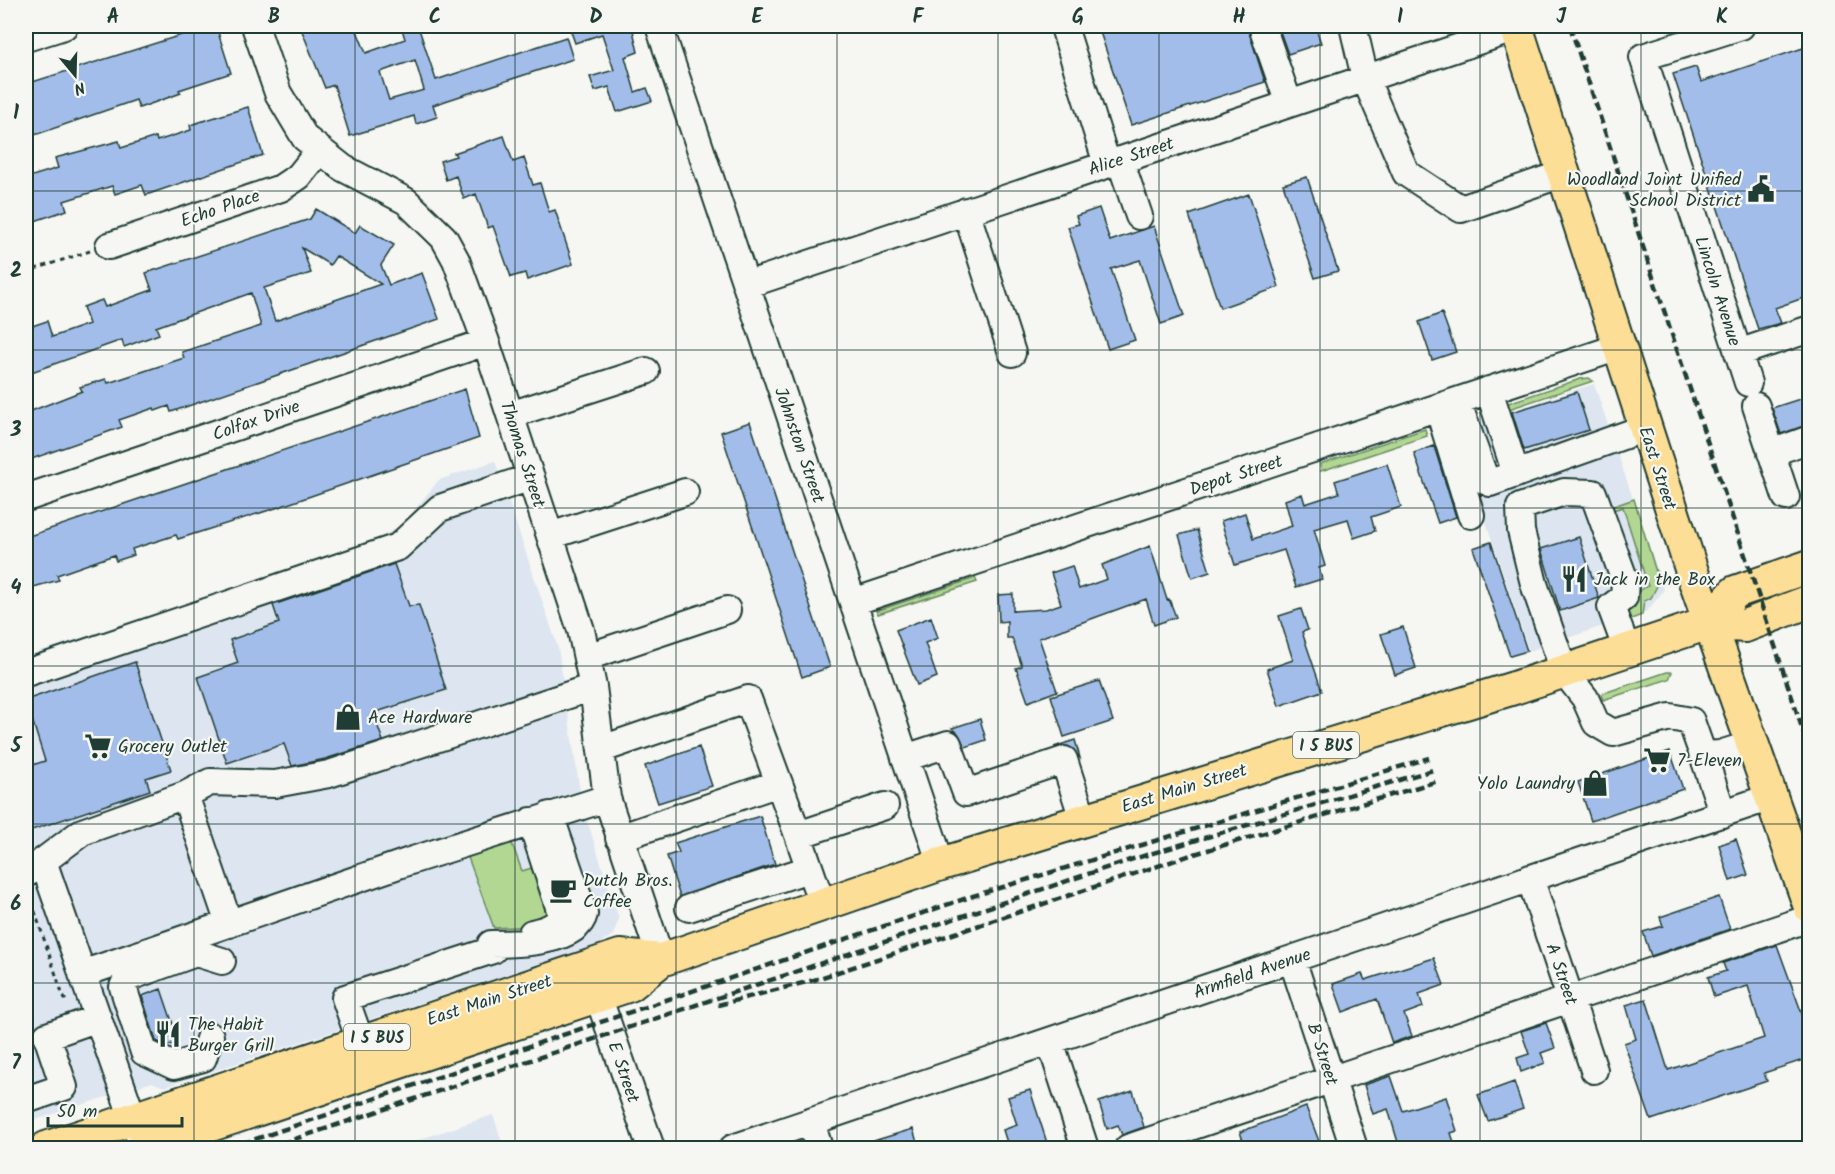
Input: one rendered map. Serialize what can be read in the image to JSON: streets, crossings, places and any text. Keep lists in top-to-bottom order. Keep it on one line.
{"streets":{"main road":["East Street","I 5 BUS","East Main Street"],"street":["Alice Street","Echo Place","Lincoln Avenue","Colfax Drive","Johnston Street","Thomas Street","Depot Street","Armfield Avenue","A Street","B Street","E Street"]},"crossings":[["Alice Street","Johnston Street"],["Alice Street","East Street"],["Echo Place","Thomas Street"],["Colfax Drive","Thomas Street"],["Johnston Street","Depot Street"],["Johnston Street","East Main Street"],["Thomas Street","East Main Street"],["East Street","Depot Street"],["East Street","I 5 BUS"],["East Street","East Main Street"],["East Street","Armfield Avenue"],["I 5 BUS","East Main Street"],["East Main Street","E Street"],["Armfield Avenue","A Street"],["Armfield Avenue","B Street"]],"places":{"public building":["Woodland Joint Unified School District"],"restaurant":["Jack in the Box","The Habit Burger Grill"],"shop":["Ace Hardware","Yolo Laundry"],"supermarket":["Grocery Outlet","7-Eleven"],"cafe":["Dutch Bros. Coffee"]},"scale_bar":"50 m","north":"bottom","grid":{"columns":["A","B","C","D","E","F","G","H","I","J","K"],"rows":["1","2","3","4","5","6","7"]}}
